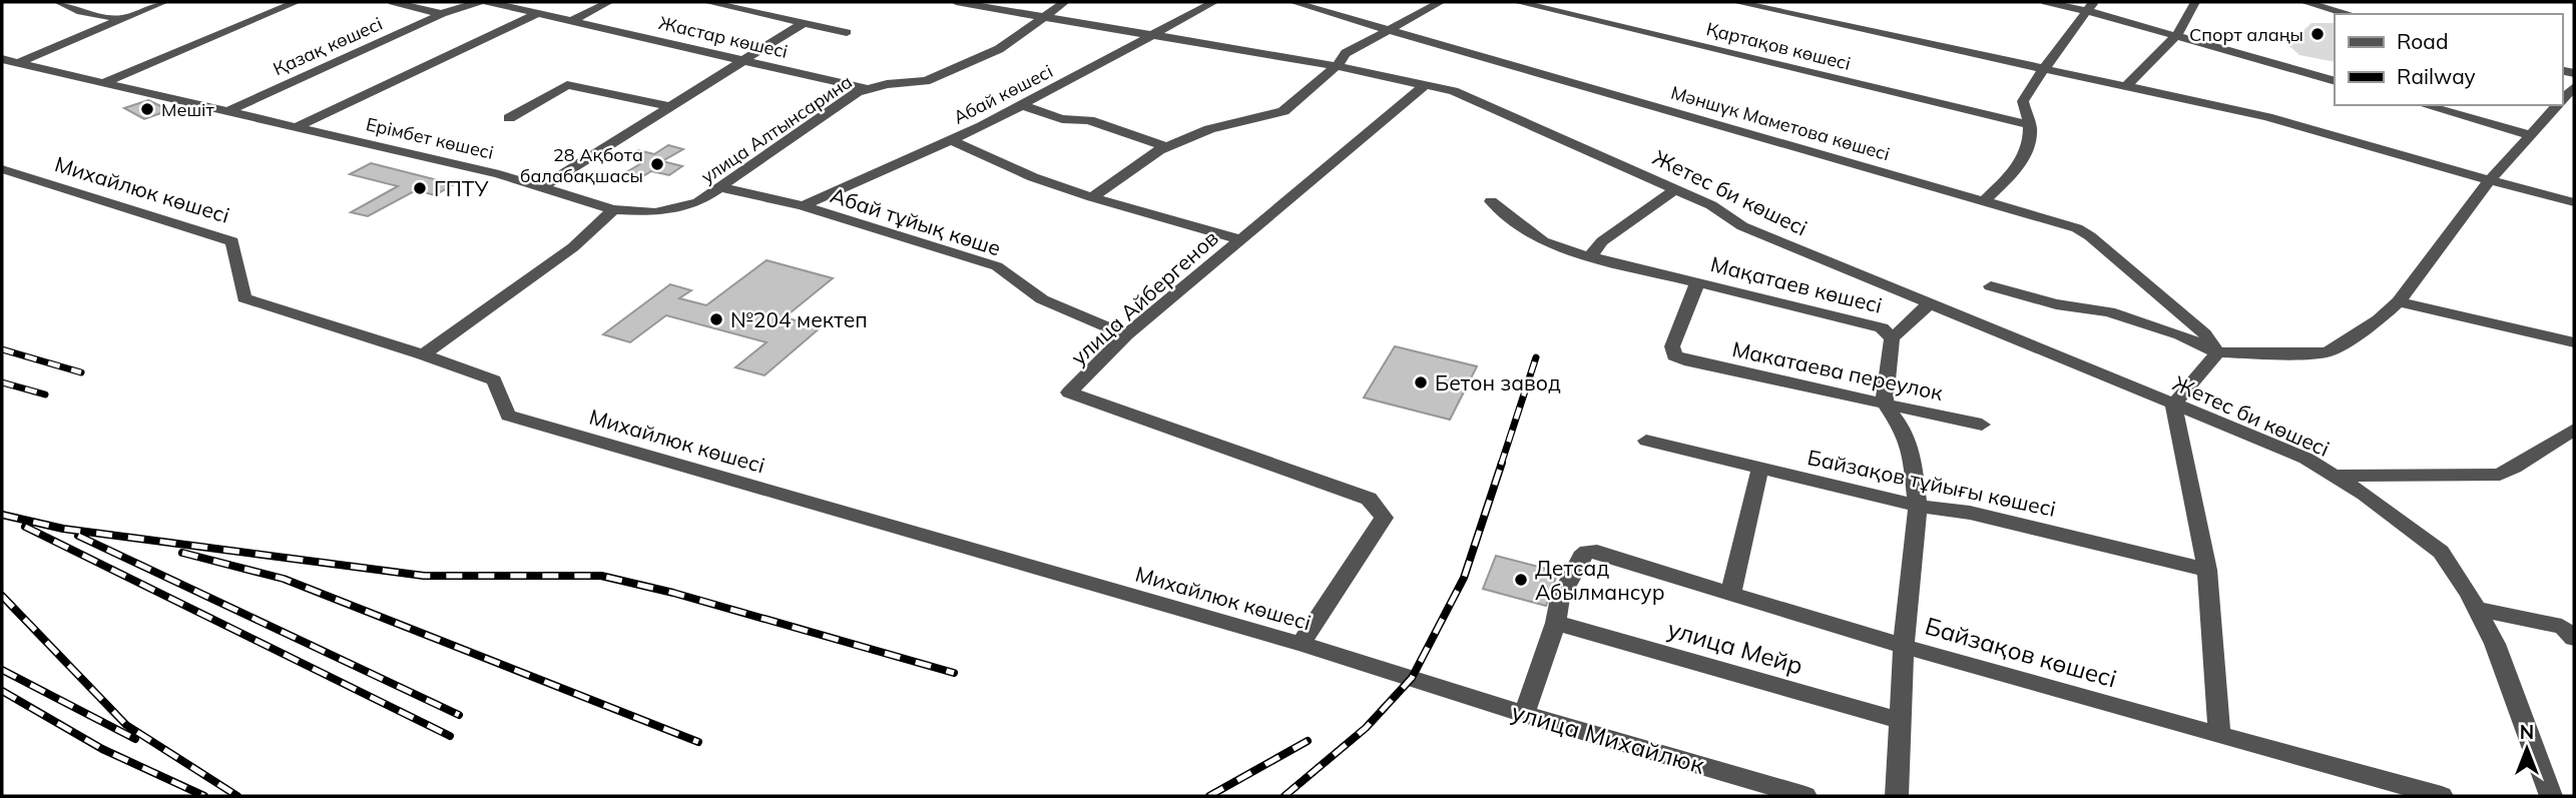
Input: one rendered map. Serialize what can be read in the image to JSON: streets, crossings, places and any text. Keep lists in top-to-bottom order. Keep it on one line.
{"streets":{"street":["Жастар көшесі","Қазақ көшесі","Қартақов көшесі","Абай көшесі","Мәншүк Маметова көшесі","улица Алтынсарина","Ерімбет көшесі","Михайлюк көшесі","Жетес би көшесі","Абай тұйық көше","Мақатаев көшесі","улица Айбергенов","Макатаева переулок","Байзақов тұйығы көшесі","улица Мейр","Байзақов көшесі","улица Михайлюк"]},"crossings":[["Жастар көшесі","улица Алтынсарина"],["Қазақ көшесі","Ерімбет көшесі"],["Абай көшесі","Жетес би көшесі"],["Абай көшесі","Абай тұйық көше"],["улица Алтынсарина","Ерімбет көшесі"],["улица Алтынсарина","Жетес би көшесі"],["улица Алтынсарина","Абай тұйық көше"],["Михайлюк көшесі","улица Айбергенов"],["Михайлюк көшесі","улица Михайлюк"],["Жетес би көшесі","улица Айбергенов"],["Абай тұйық көше","улица Айбергенов"],["Мақатаев көшесі","Макатаева переулок"],["улица Мейр","Байзақов көшесі"]],"places":["Спорт алаңы","Мешіт","28 Ақбота балабақшасы","ГПТУ","№204 мектеп","Бетон завод","Детсад Абылмансур"],"legend":["Road","Railway"],"north":"top"}
